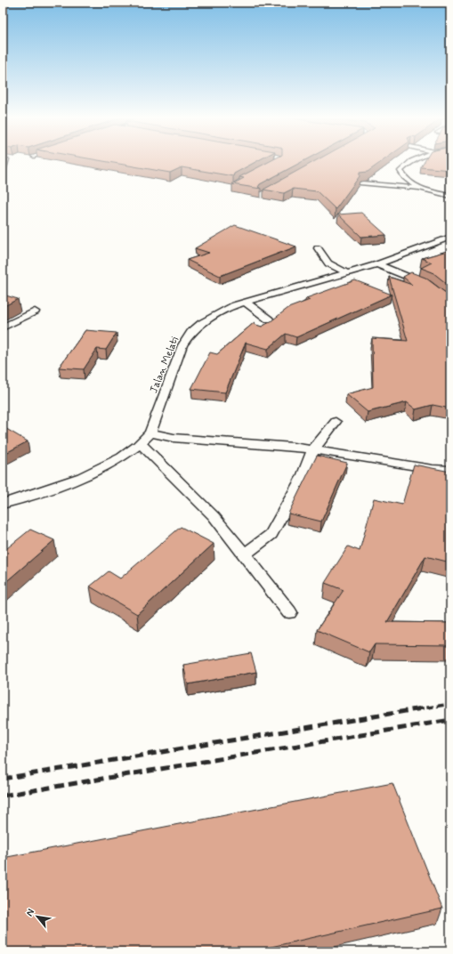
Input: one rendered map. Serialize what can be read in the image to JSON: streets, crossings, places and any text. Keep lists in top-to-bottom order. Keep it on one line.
{"streets":{"lane":["Jalan Melati"]},"north":"top left"}
